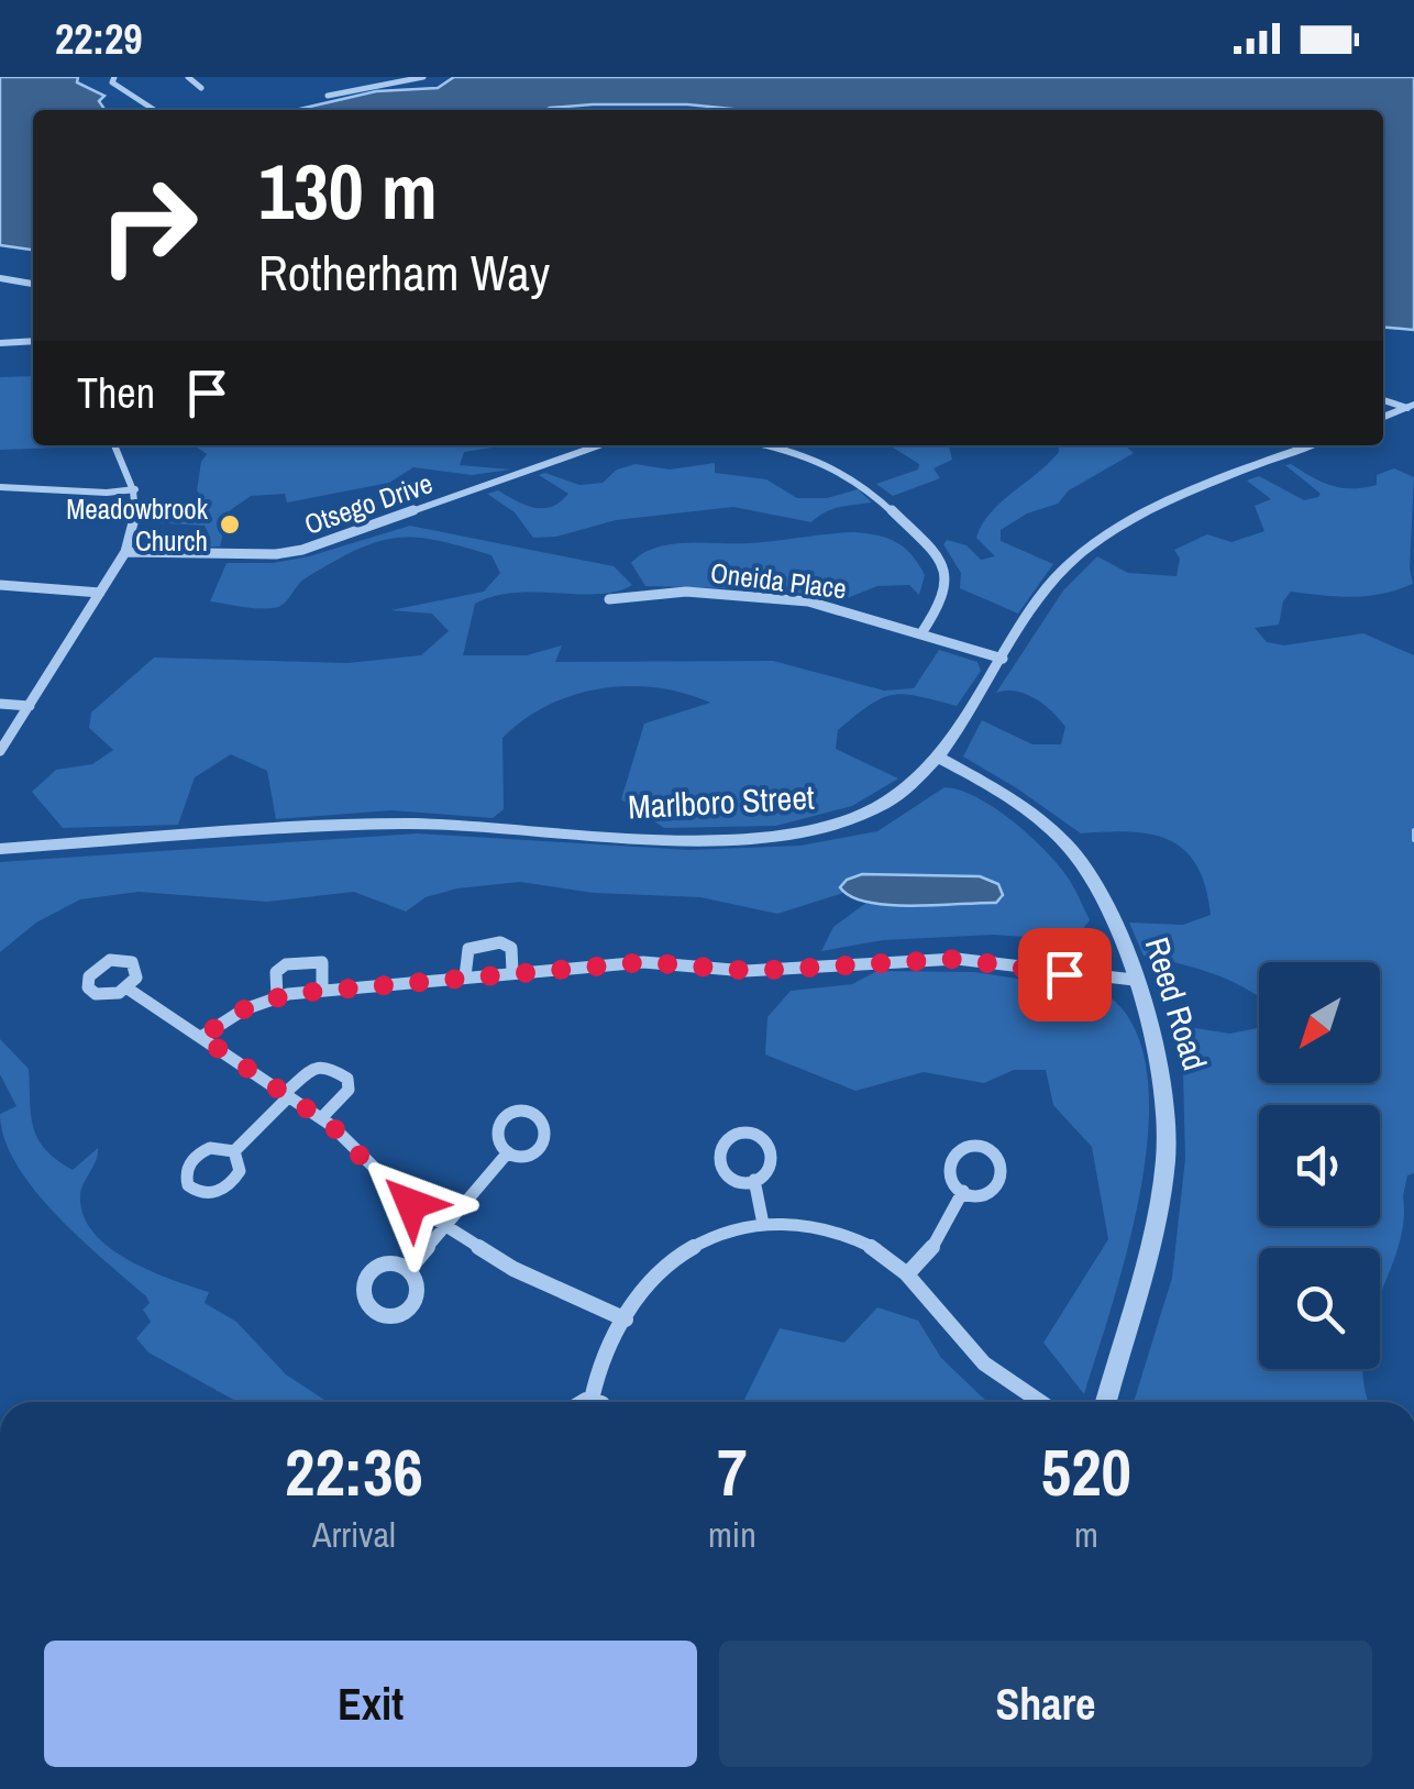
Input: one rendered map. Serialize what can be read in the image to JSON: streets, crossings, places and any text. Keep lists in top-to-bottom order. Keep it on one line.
{"streets":{"street":["Otsego Drive","Oneida Place","Marlboro Street","Reed Road"]},"crossings":[["Oneida Place","Marlboro Street"],["Marlboro Street","Reed Road"]],"places":["Meadowbrook Church"],"north":"bottom left","page":{"status":"22:29","turn":["130 m","Rotherham Way"],"then":"Then","eta":["22:36","Arrival","7","min","520","m"],"buttons":["Exit","Share"]}}
